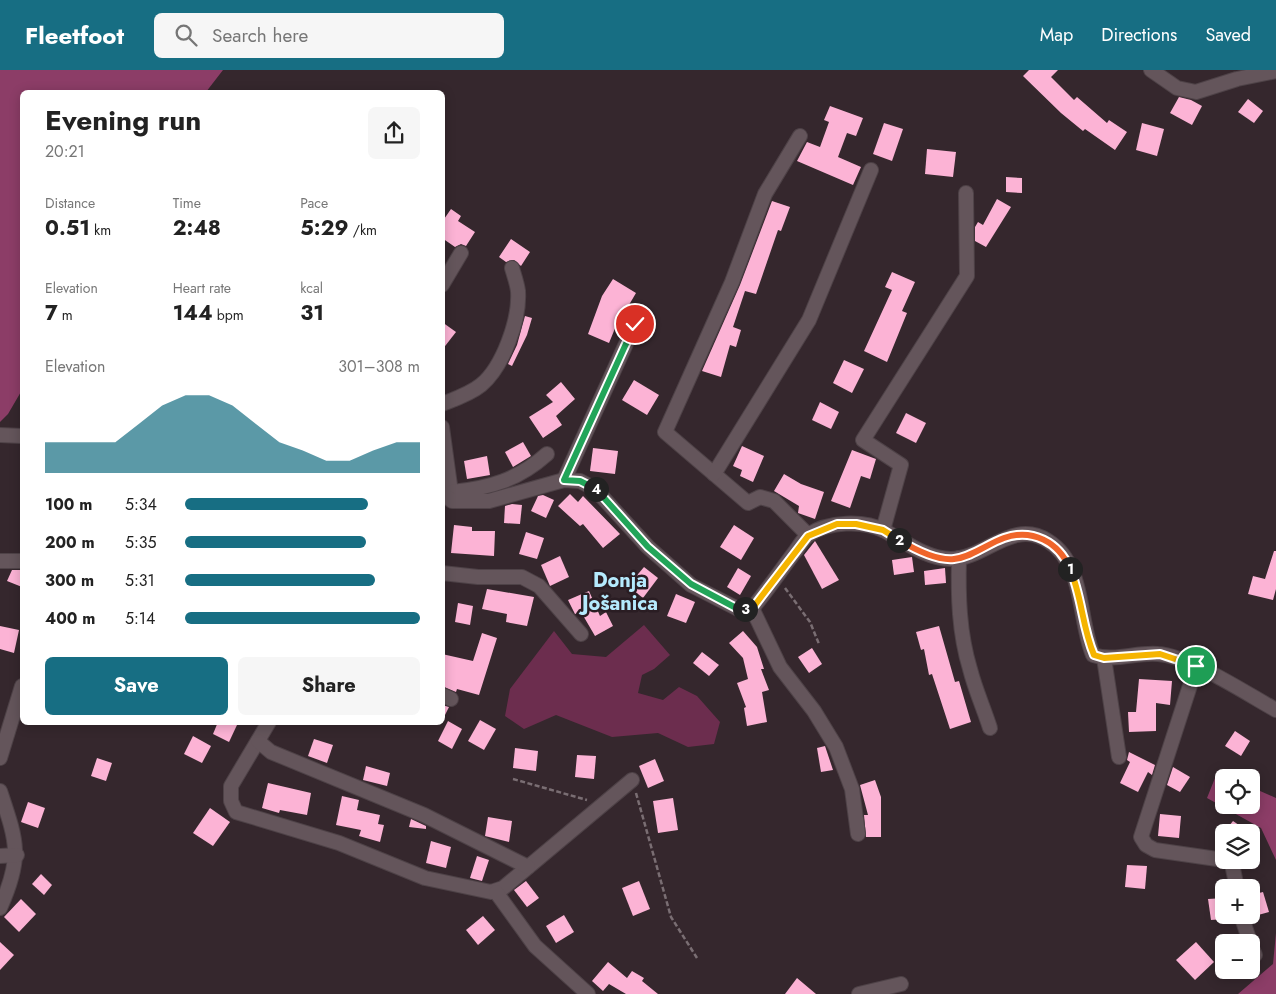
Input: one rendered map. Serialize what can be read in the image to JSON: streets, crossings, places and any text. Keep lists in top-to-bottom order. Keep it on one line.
{"districts":["Donja Jošanica"],"page":{"header":"Fleetfoot","search":"Search here","nav":["Map","Directions","Saved"],"heading":["Evening run","20:21"],"stats":[["Distance","0.51 km"],["Time","2:48"],["Pace","5:29 /km"],["Elevation","7 m"],["Heart rate","144 bpm"],["kcal","31"]],"chart":["Elevation","301–308 m"],"pins":["4","2","1","3"],"list":[{"name":"100 m","note":"5:34"},{"name":"200 m","note":"5:35"},{"name":"300 m","note":"5:31"},{"name":"400 m","note":"5:14"}],"buttons":["Save","Share"],"map_buttons":["+","−"]}}
